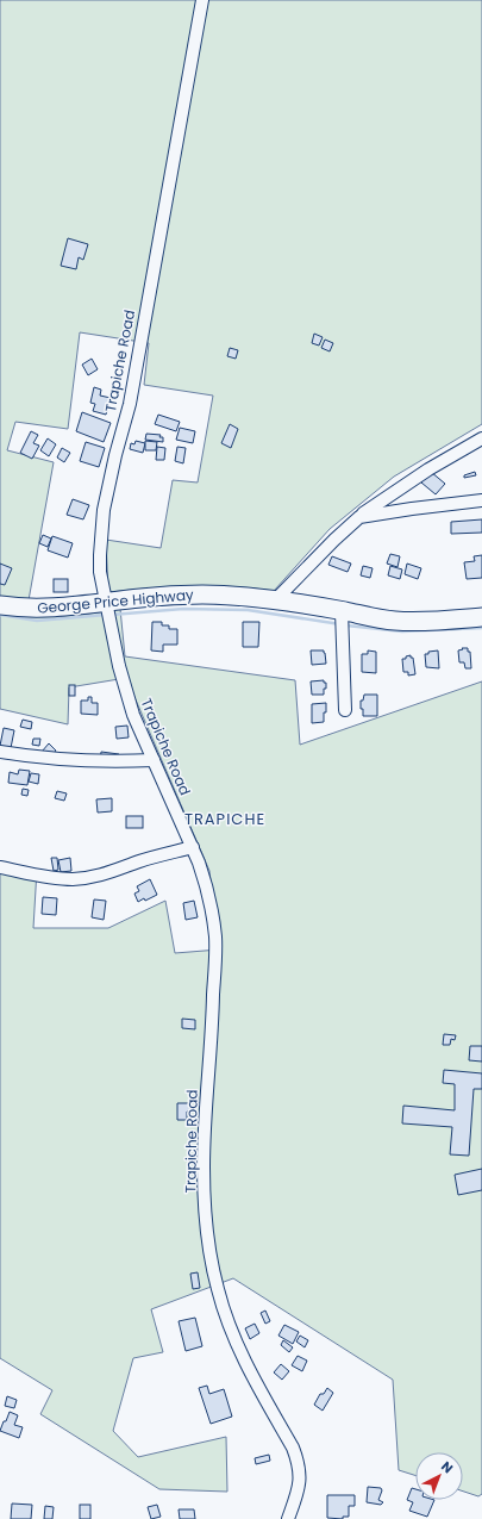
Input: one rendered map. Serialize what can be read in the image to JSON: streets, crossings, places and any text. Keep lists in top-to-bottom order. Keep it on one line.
{"streets":{"highway":["George Price Highway"],"street":["Trapiche Road"]},"crossings":[["Trapiche Road","George Price Highway"]],"districts":["TRAPICHE"],"north":"top right"}
